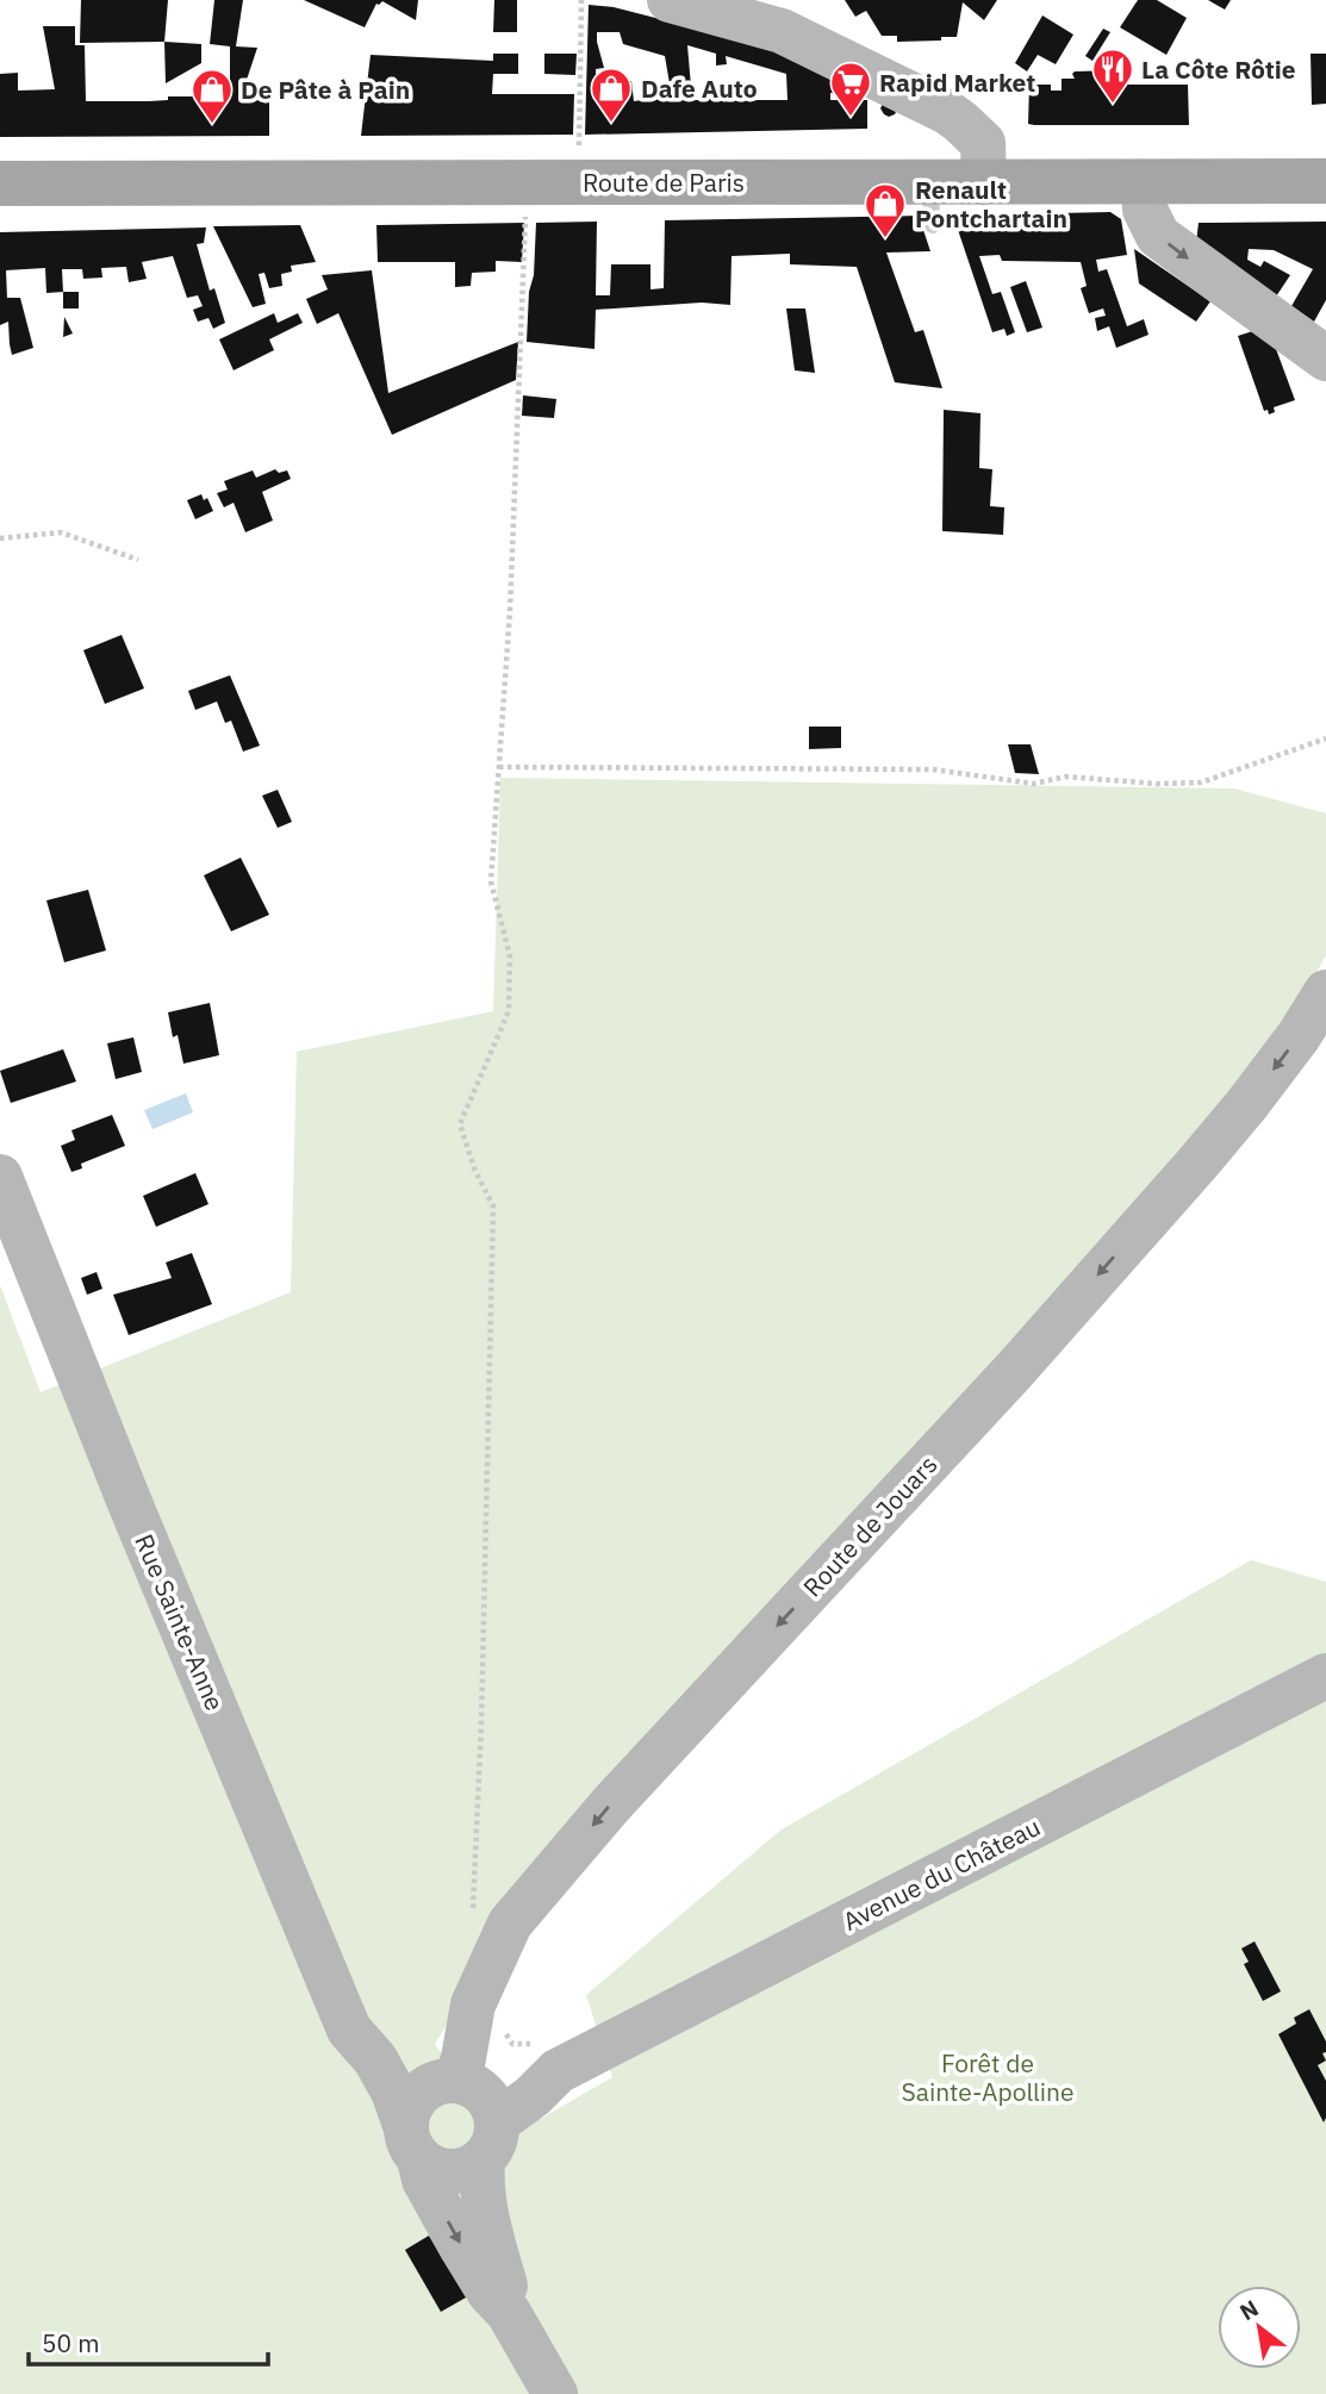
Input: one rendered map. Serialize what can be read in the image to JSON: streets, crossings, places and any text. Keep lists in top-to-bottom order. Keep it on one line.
{"streets":{"main road":["Route de Paris"],"street":["Route de Jouars","Rue Sainte-Anne","Avenue du Château"]},"crossings":[["Route de Jouars","Rue Sainte-Anne"],["Route de Jouars","Avenue du Château"],["Rue Sainte-Anne","Avenue du Château"]],"one_way":["Route de Jouars"],"parks":["Forêt de Sainte-Apolline"],"places":{"restaurant":["La Côte Rôtie"],"supermarket":["Rapid Market"],"shop":["Dafe Auto","De Pâte à Pain","Renault Pontchartain"]},"scale_bar":"50 m","north":"top left"}
